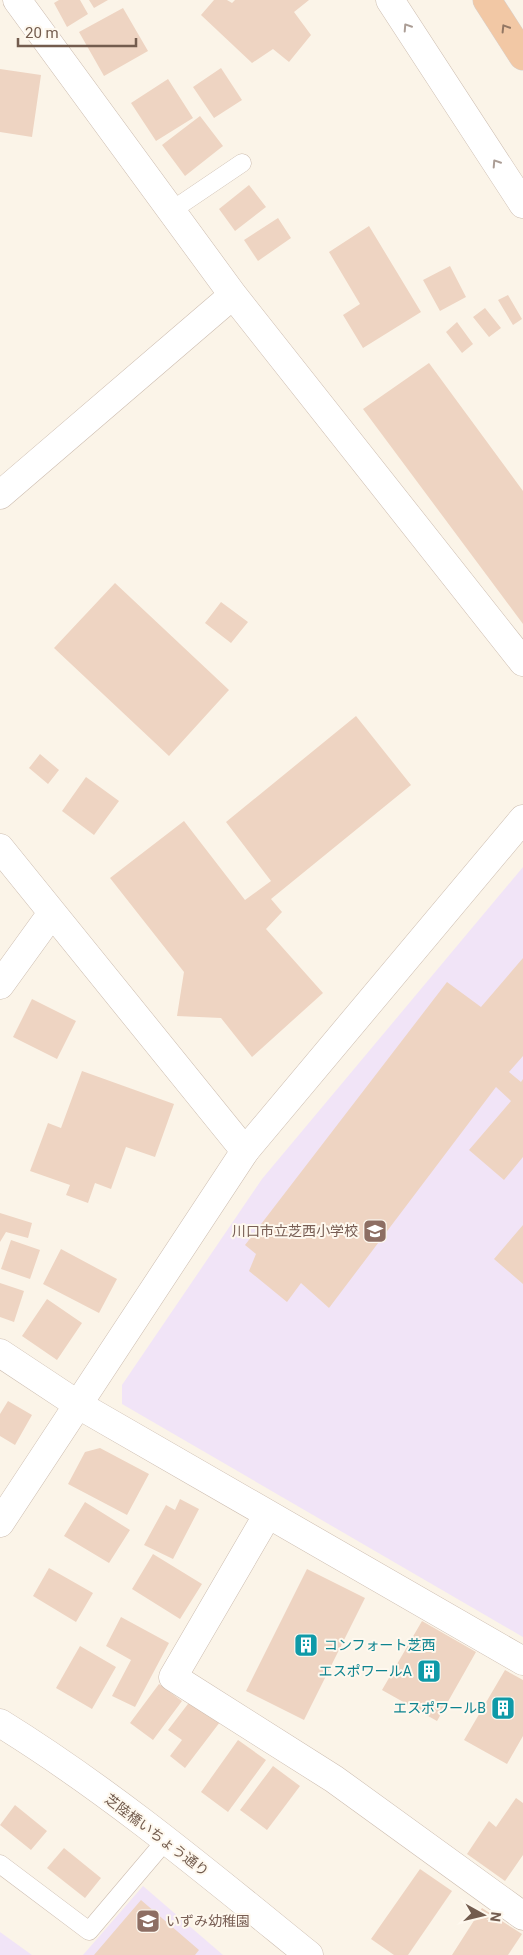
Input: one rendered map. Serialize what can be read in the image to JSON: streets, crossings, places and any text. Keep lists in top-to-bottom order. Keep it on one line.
{"streets":{"street":["芝陸橋いちょう通り"]},"places":{"school or university":["川口市立芝西小学校","いずみ幼稚園"],"building":["コンフォート芝西","エスポワールA","エスポワールB"]},"scale_bar":"20 m","north":"right"}
